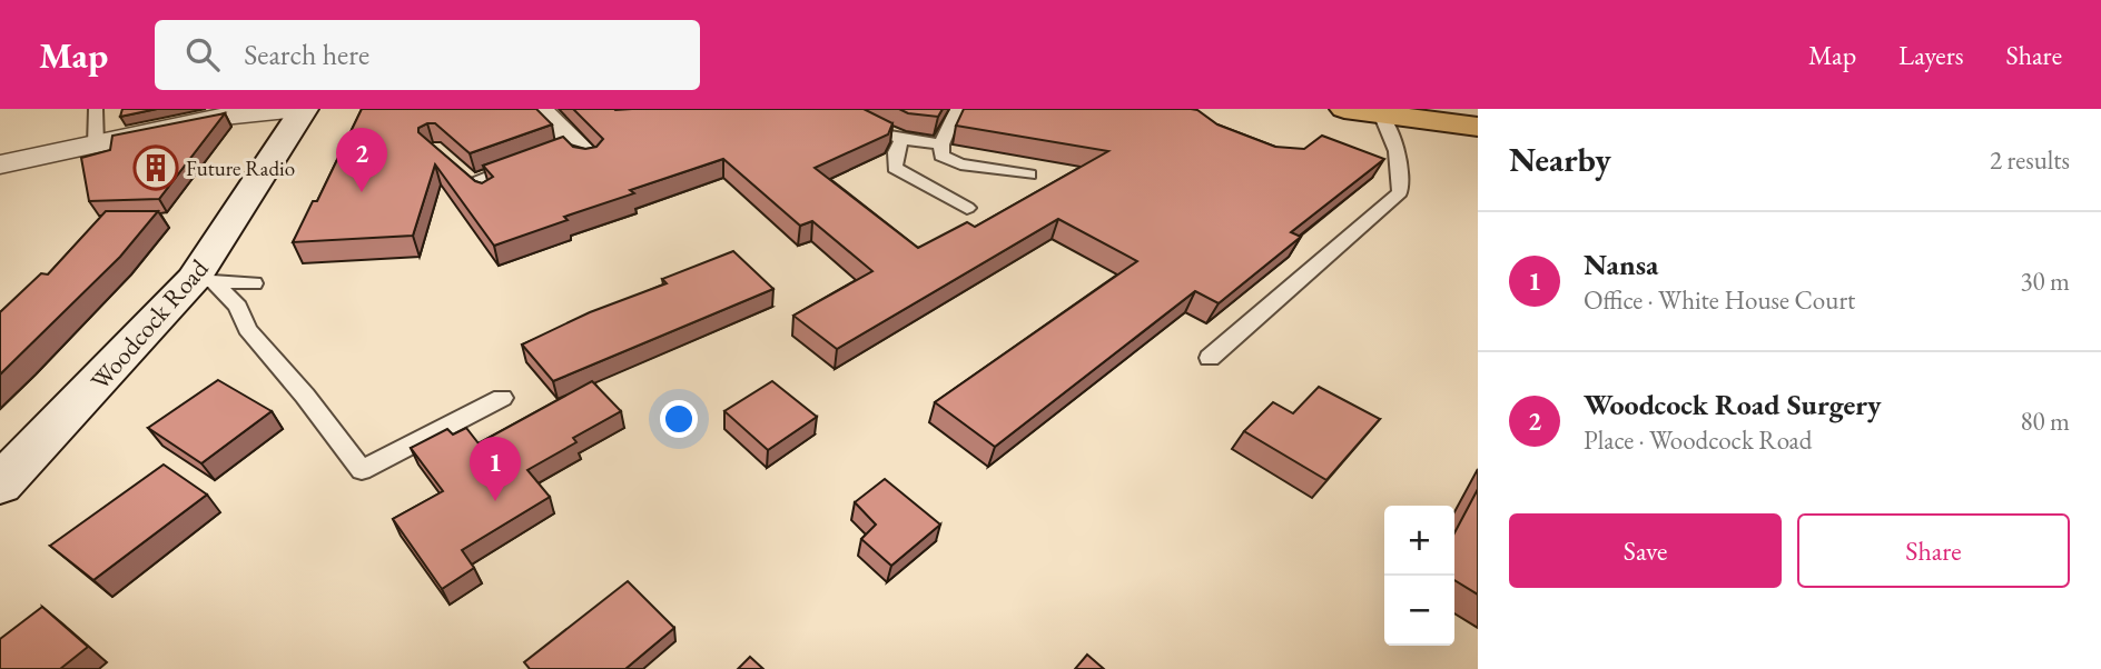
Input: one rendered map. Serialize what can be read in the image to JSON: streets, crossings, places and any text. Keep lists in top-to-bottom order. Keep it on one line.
{"streets":{"street":["Woodcock Road"]},"places":{"building":["Future Radio"]},"page":{"header":"Map","search":"Search here","nav":["Map","Layers","Share"],"heading":["Nearby","2 results"],"pins":["2","1"],"list":[{"mark":"1","name":"Nansa","note":"Office · White House Court","value":"30 m"},{"mark":"2","name":"Woodcock Road Surgery","note":"Place · Woodcock Road","value":"80 m"}],"buttons":["Save","Share"],"map_buttons":["+","−"]}}
